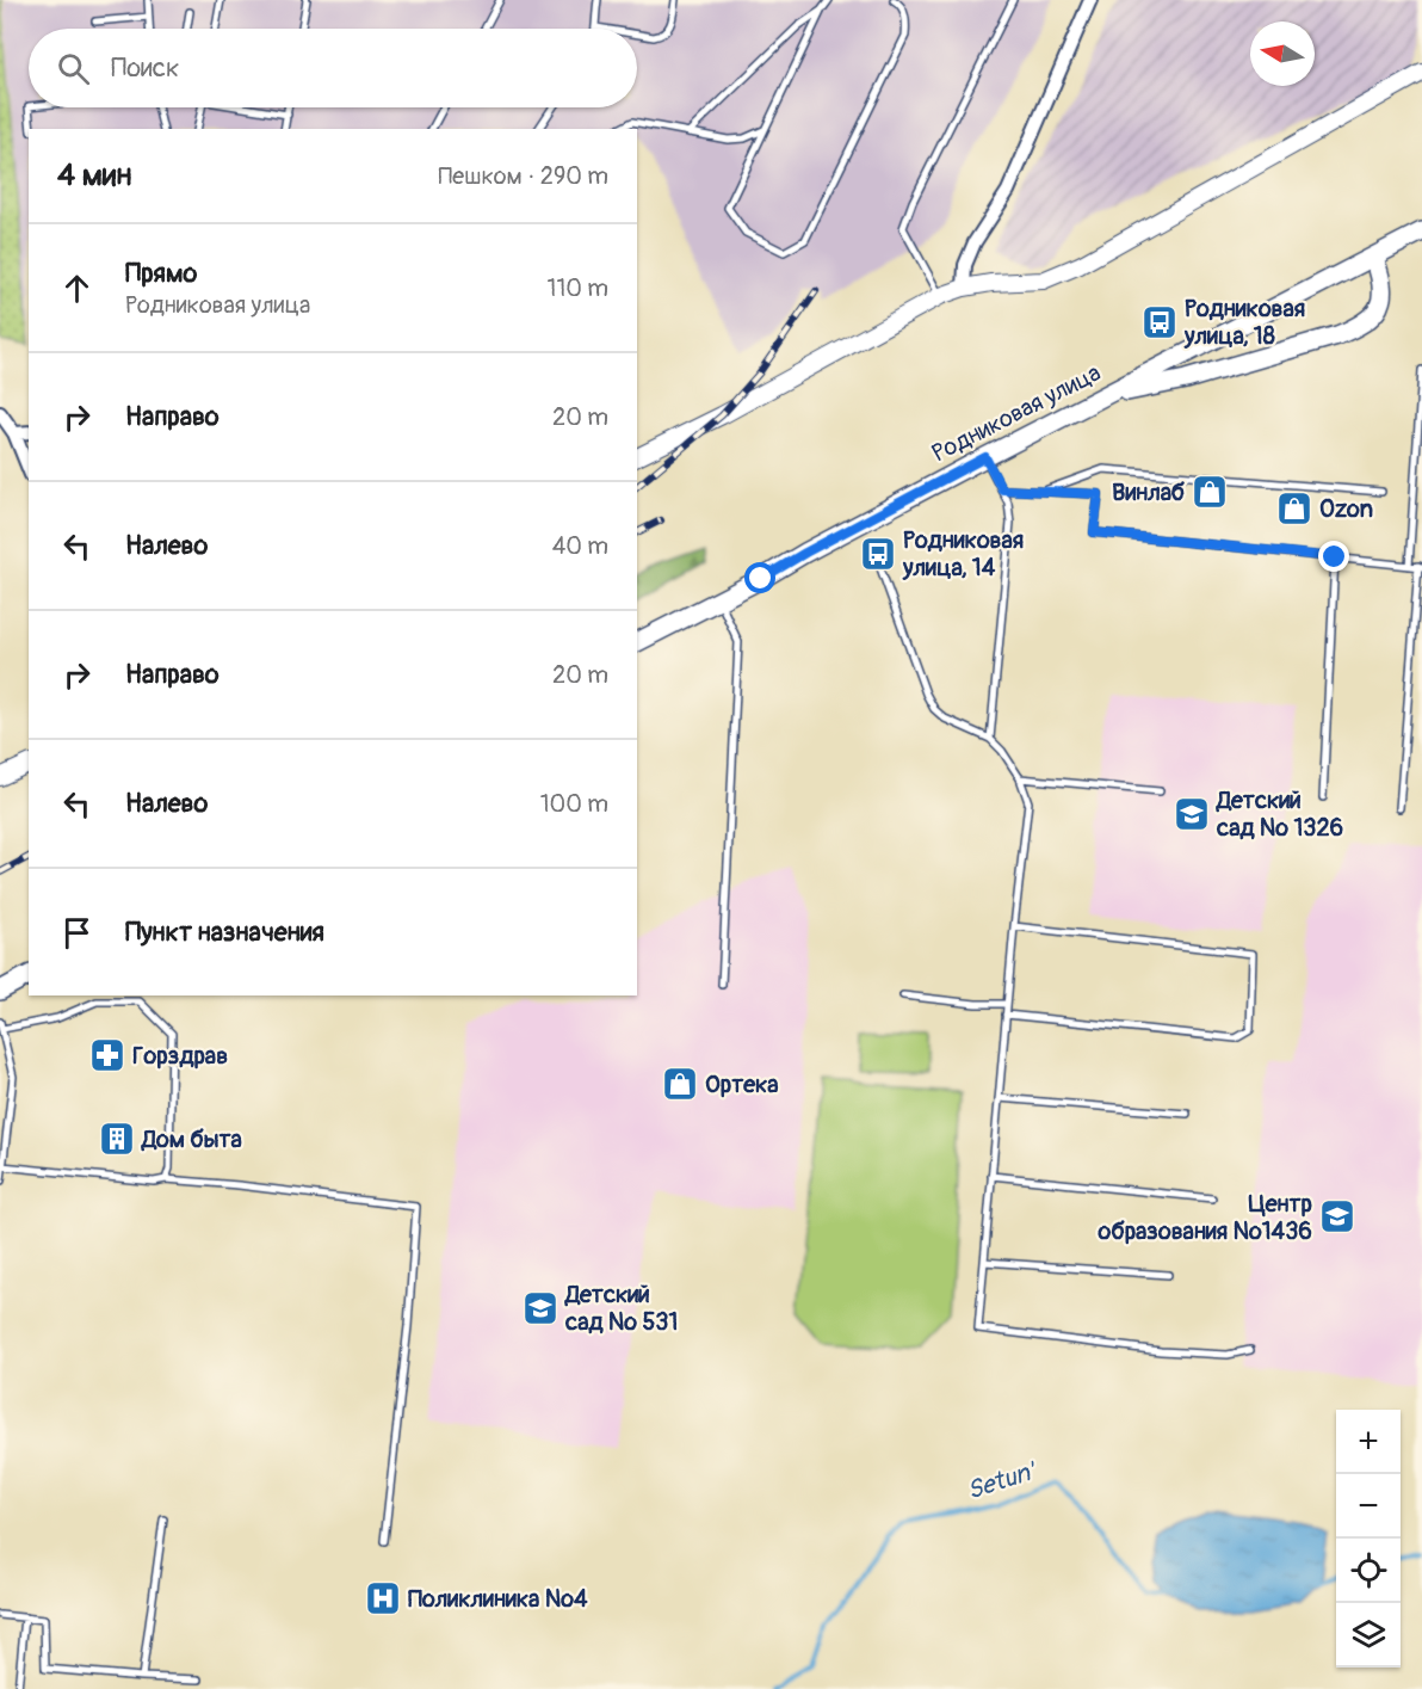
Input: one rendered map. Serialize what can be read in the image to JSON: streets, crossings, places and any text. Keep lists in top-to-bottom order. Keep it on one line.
{"streets":{"main road":["Родниковая улица"]},"water":["Setun'"],"places":{"bus stop":["Родниковая улица, 18","Родниковая улица, 14"],"shop":["Винлаб","Ozon","Ортека"],"school or university":["Детский сад № 1326","Центр образования №1436","Детский сад № 531"],"pharmacy":["Горздрав"],"building":["Дом быта"],"hospital":["Поликлиника №4"]},"north":"left","page":{"search":"Поиск","heading":["4 мин","Пешком · 290 m"],"list":[["Прямо","Родниковая улица","110 m"],["Направо","20 m"],["Налево","40 m"],["Направо","20 m"],["Налево","100 m"],"Пункт назначения"],"map_buttons":["+","−"]}}
